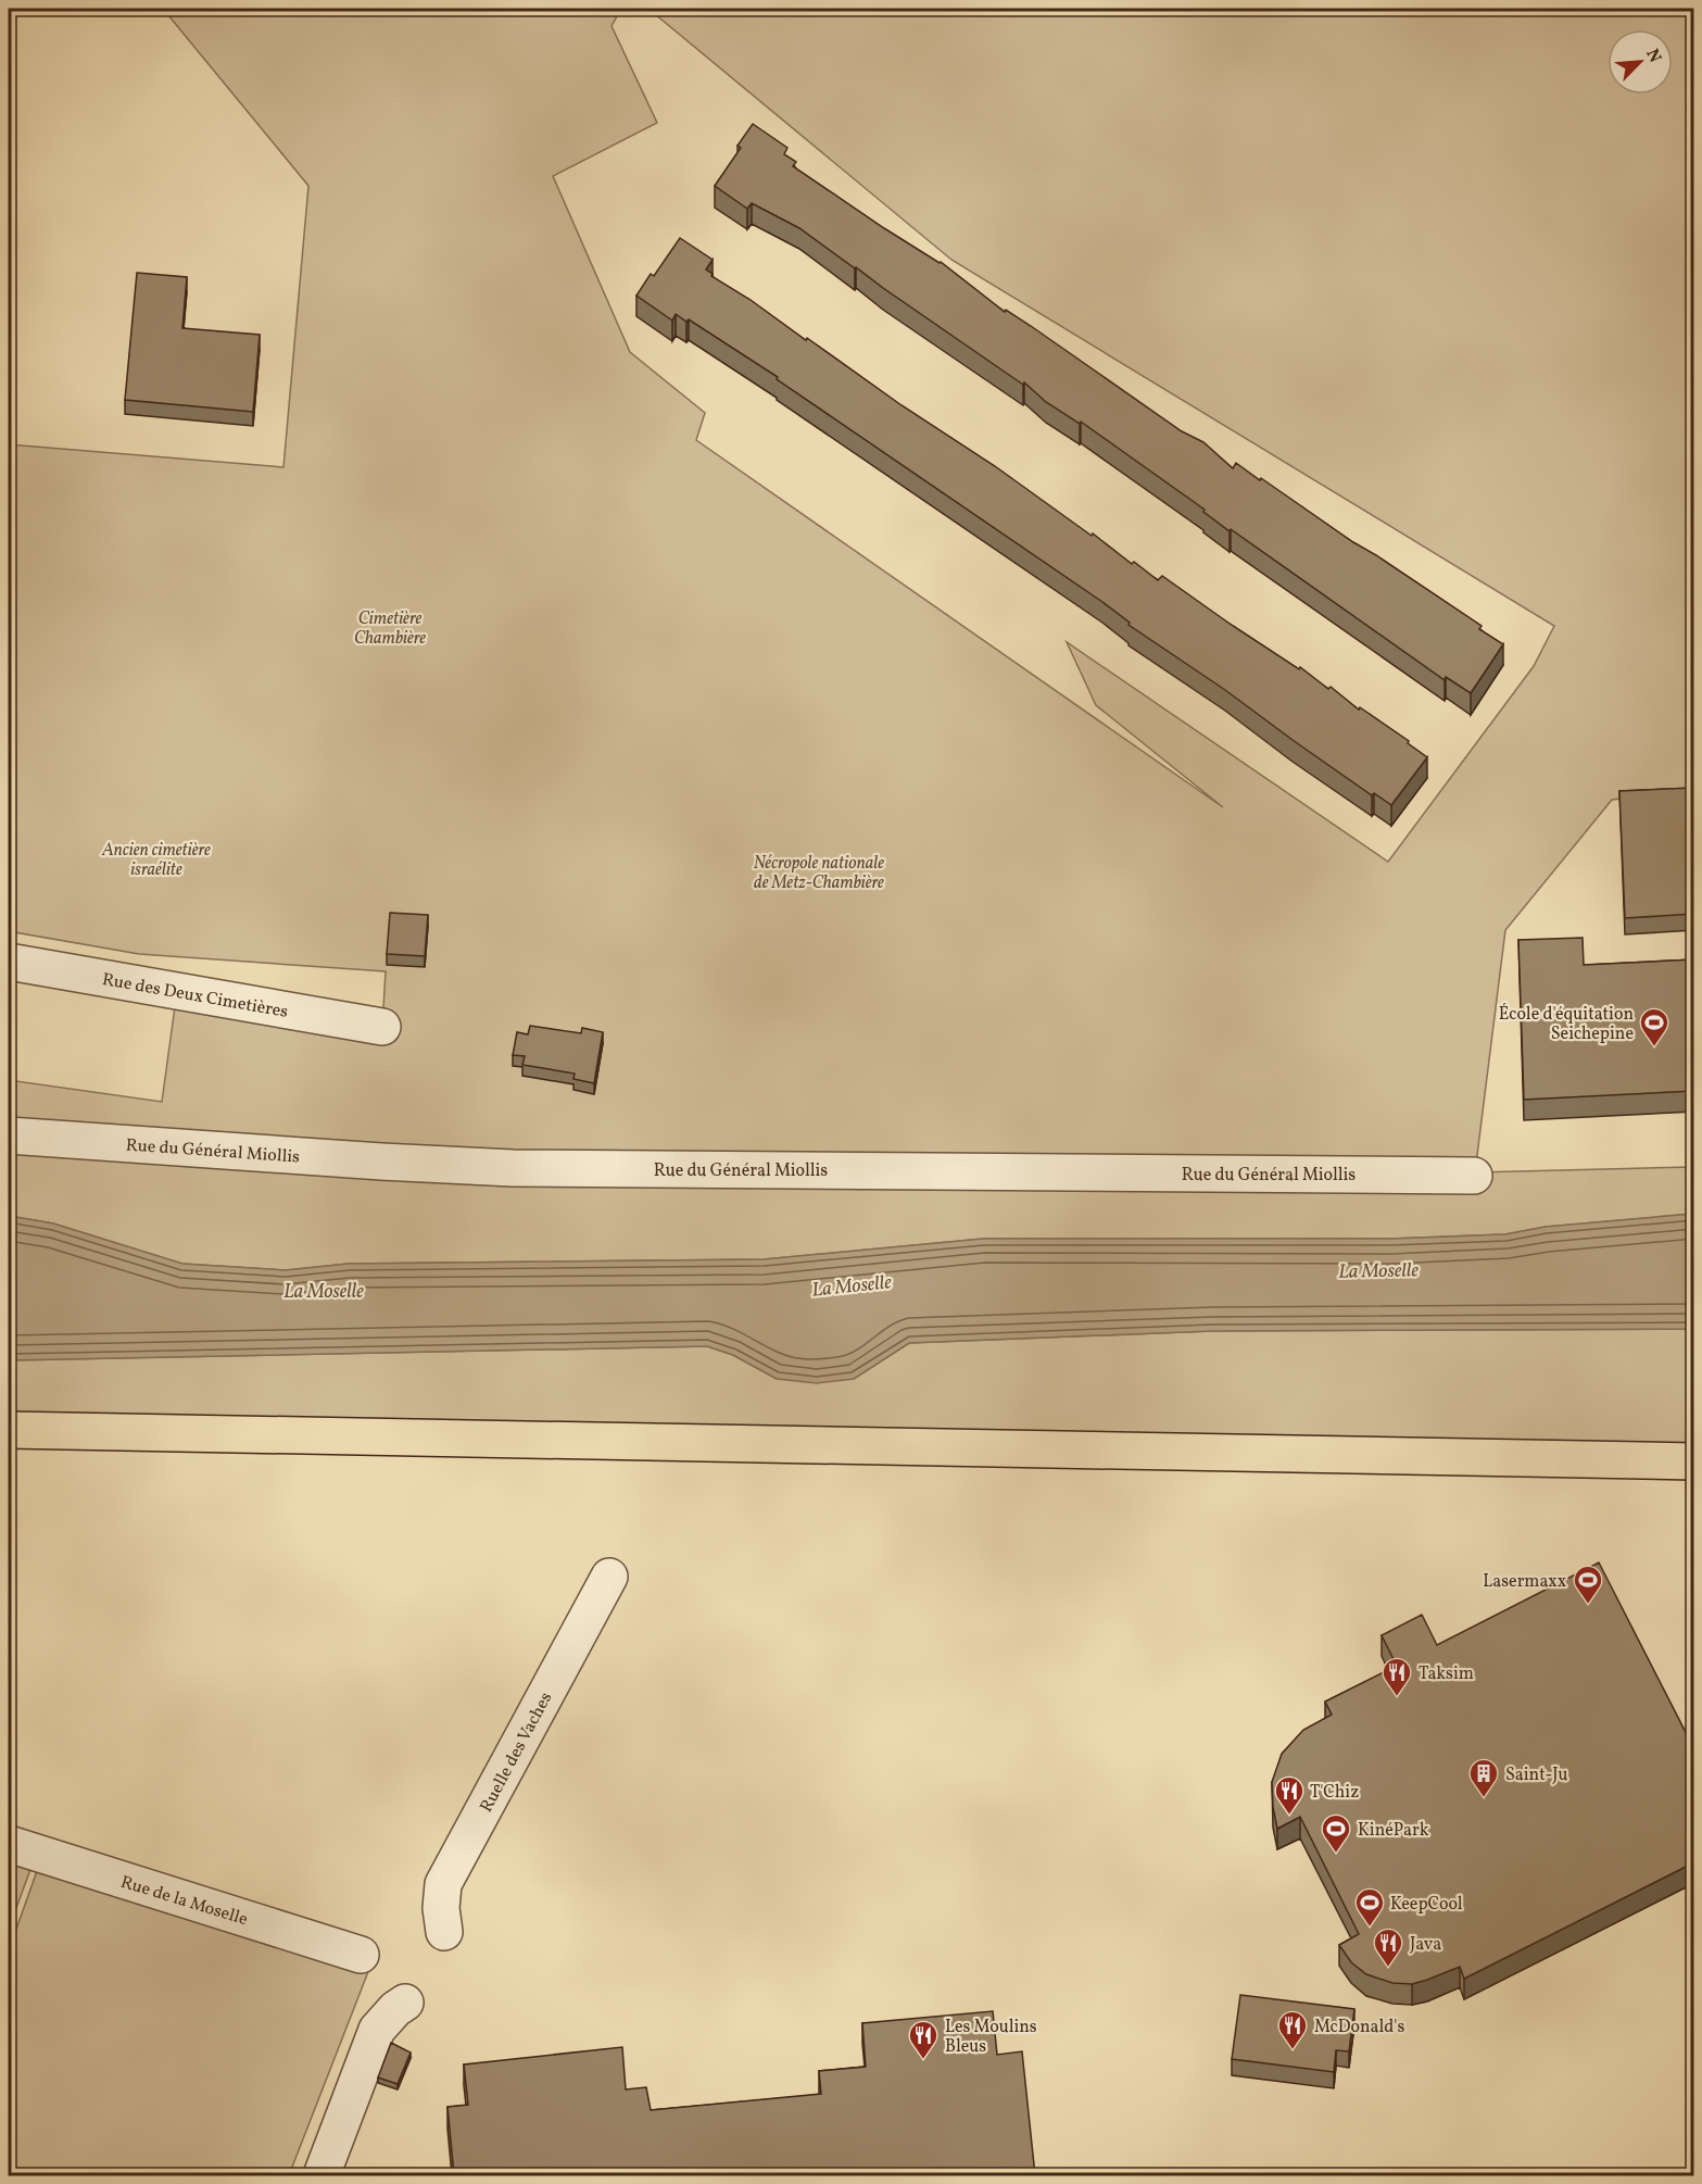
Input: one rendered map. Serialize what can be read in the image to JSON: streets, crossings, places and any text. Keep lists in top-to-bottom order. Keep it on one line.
{"streets":{"street":["Rue des Deux Cimetières","Rue du Général Miollis","Ruelle des Vaches","Rue de la Moselle"]},"water":["La Moselle"],"parks":["Cimetière Chambière","Ancien cimetière israélite","Nécropole nationale de Metz-Chambière"],"places":{"sports":["École d'équitation Seichepine","Lasermaxx","KinéPark","KeepCool"],"restaurant":["Taksim","T'Chiz","Java","McDonald's","Les Moulins Bleus"],"building":["Saint-Ju"]},"north":"top right"}
